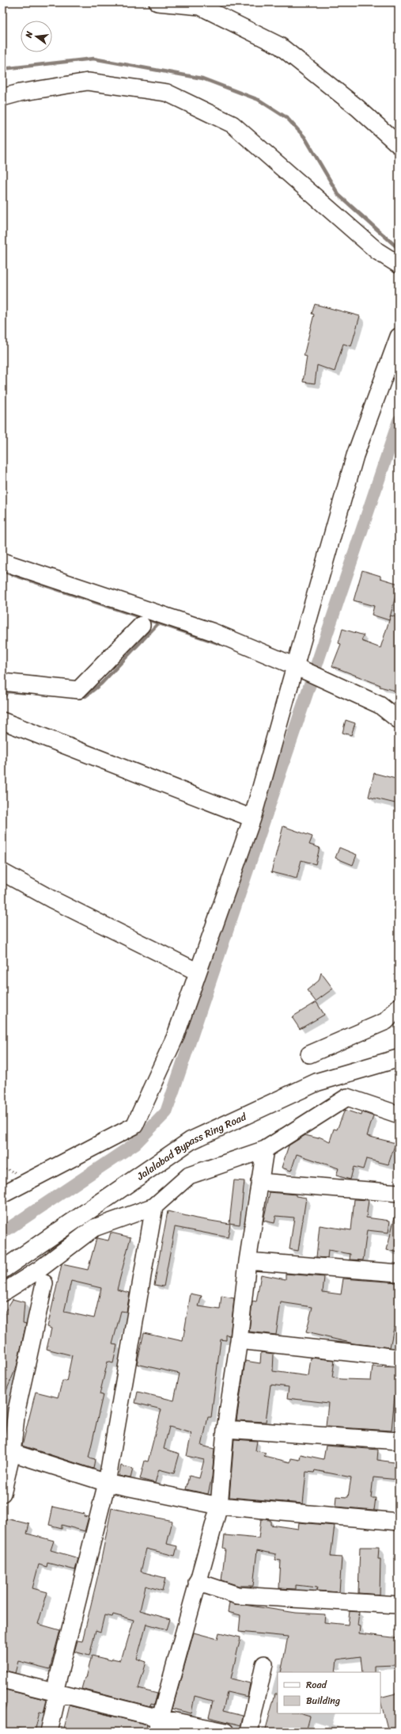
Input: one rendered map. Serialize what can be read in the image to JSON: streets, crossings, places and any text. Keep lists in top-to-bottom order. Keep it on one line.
{"streets":{"highway":["Jalalabad Bypass Ring Road"]},"legend":["Road","Building"],"north":"left"}
